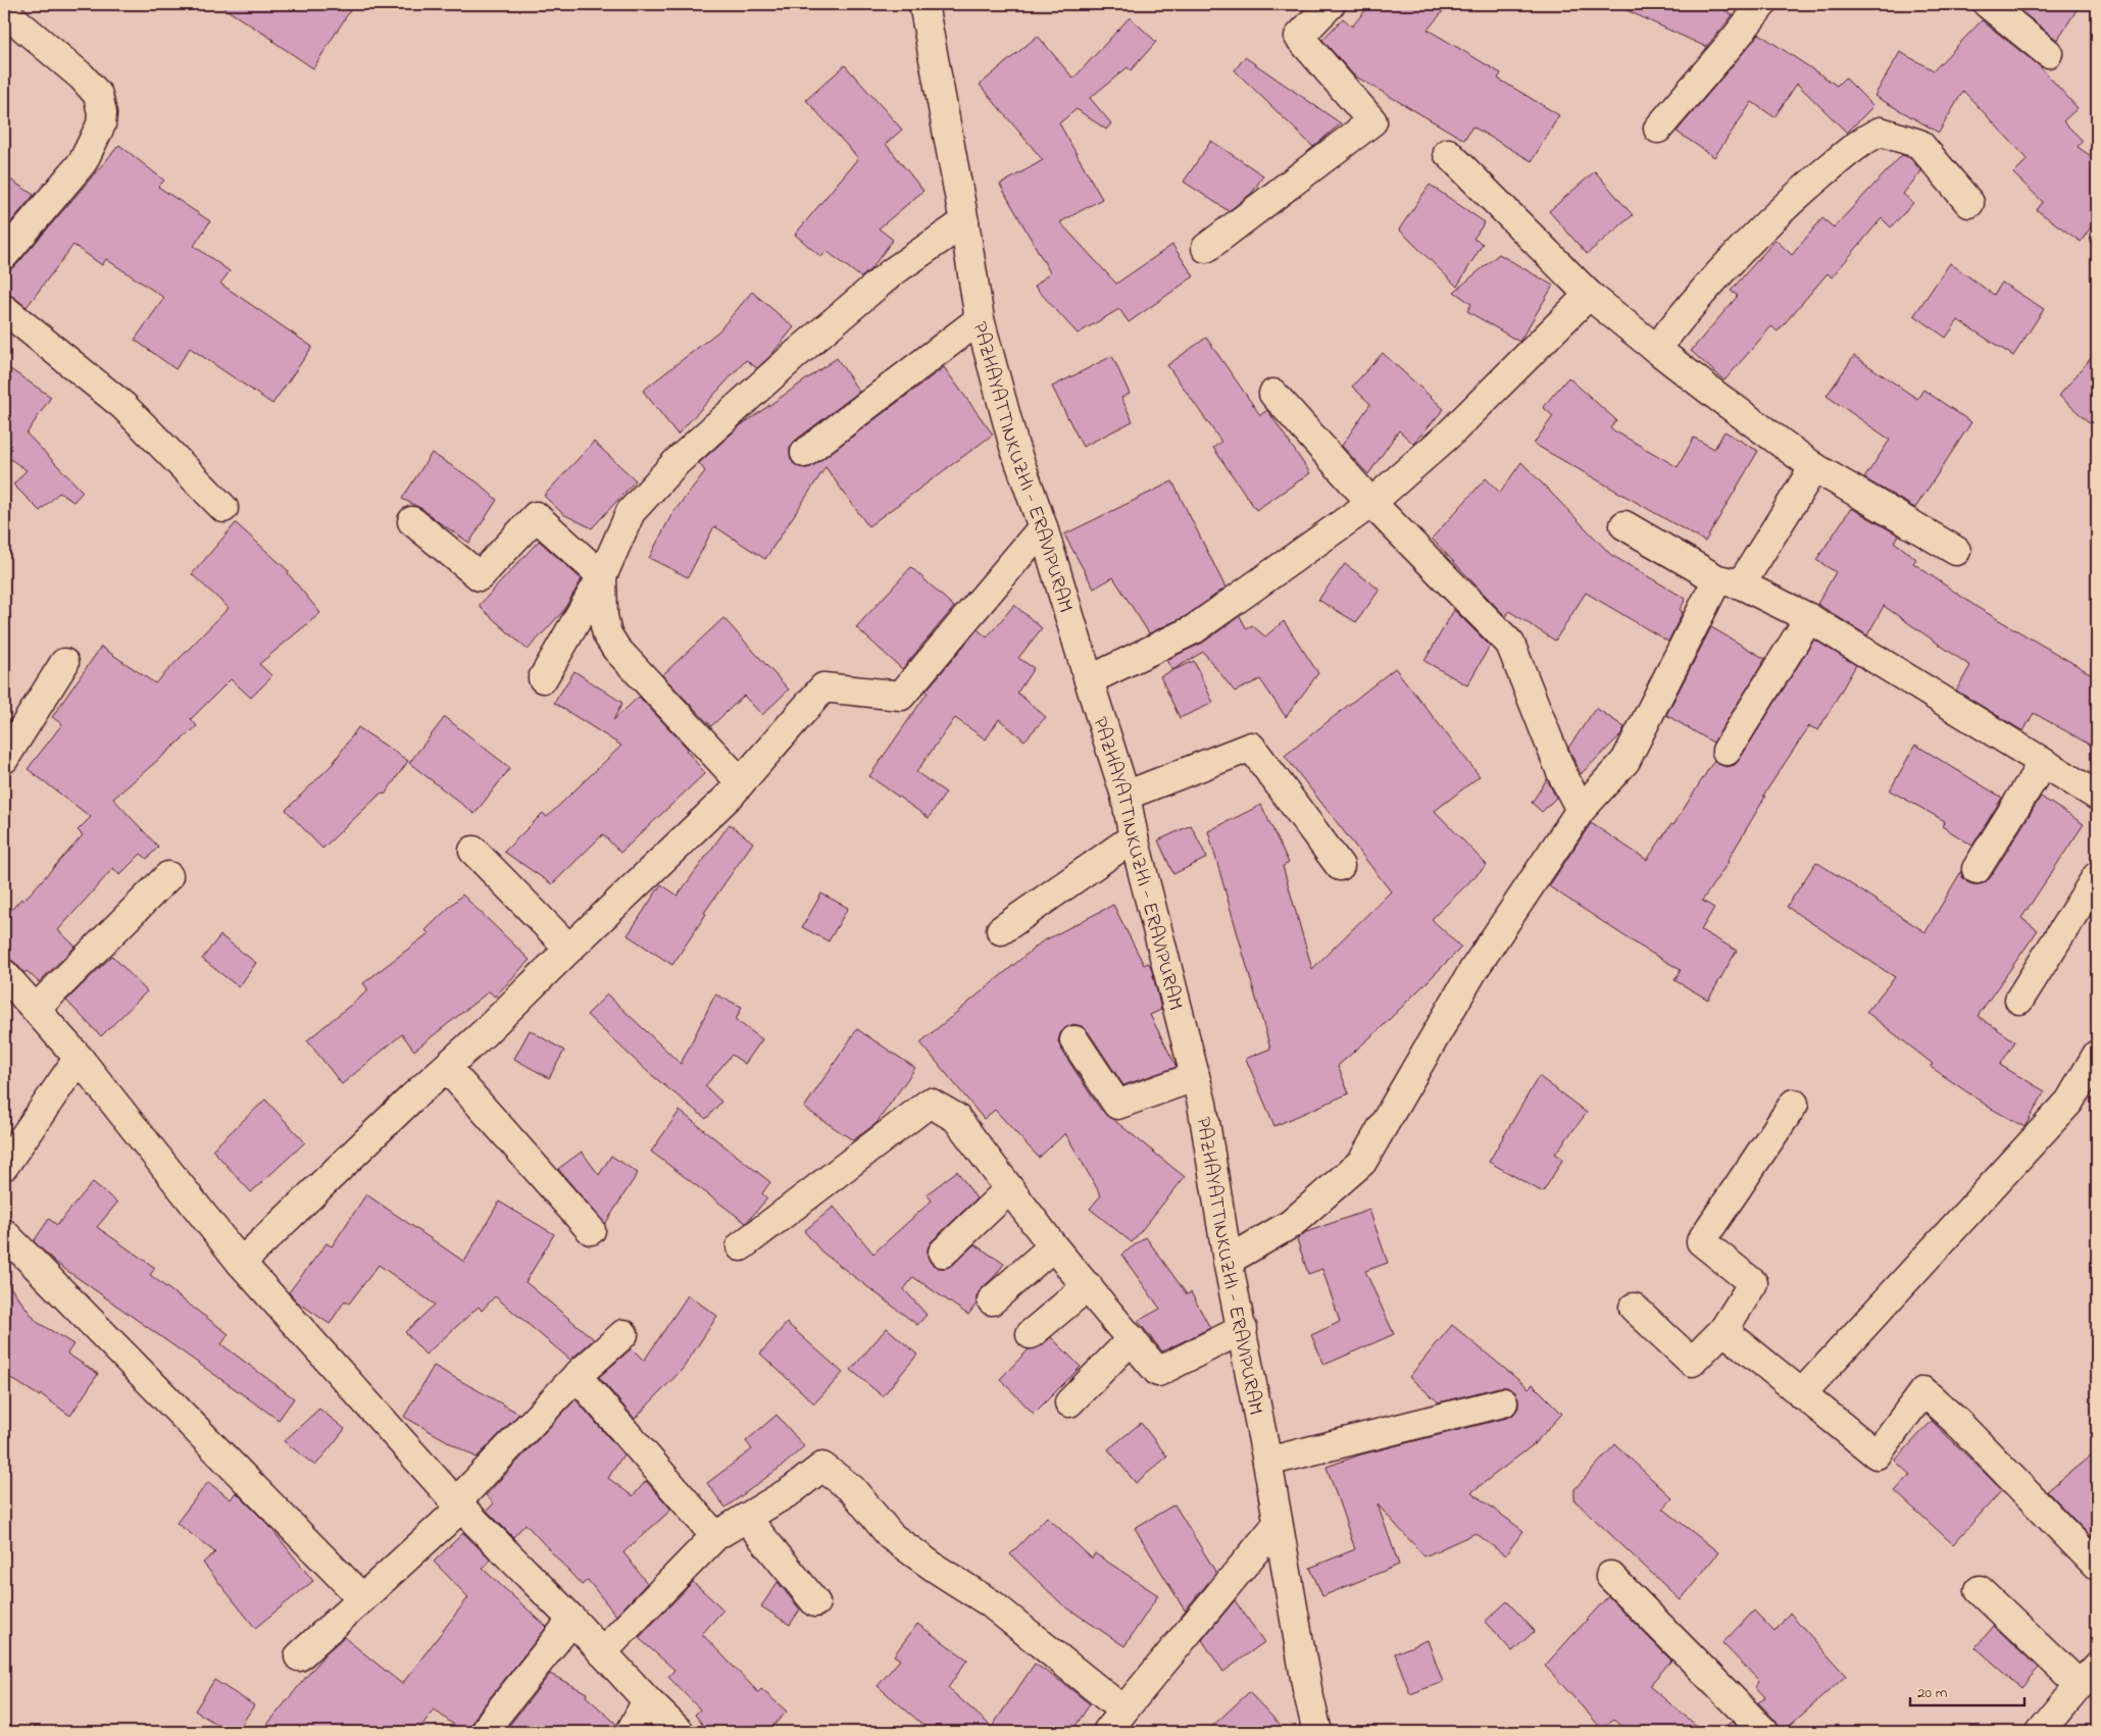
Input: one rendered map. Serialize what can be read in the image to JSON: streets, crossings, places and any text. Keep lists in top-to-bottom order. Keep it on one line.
{"streets":{"street":["PAZHAYATTINKUZHI - ERAVIPURAM"]},"scale_bar":"20 m"}
